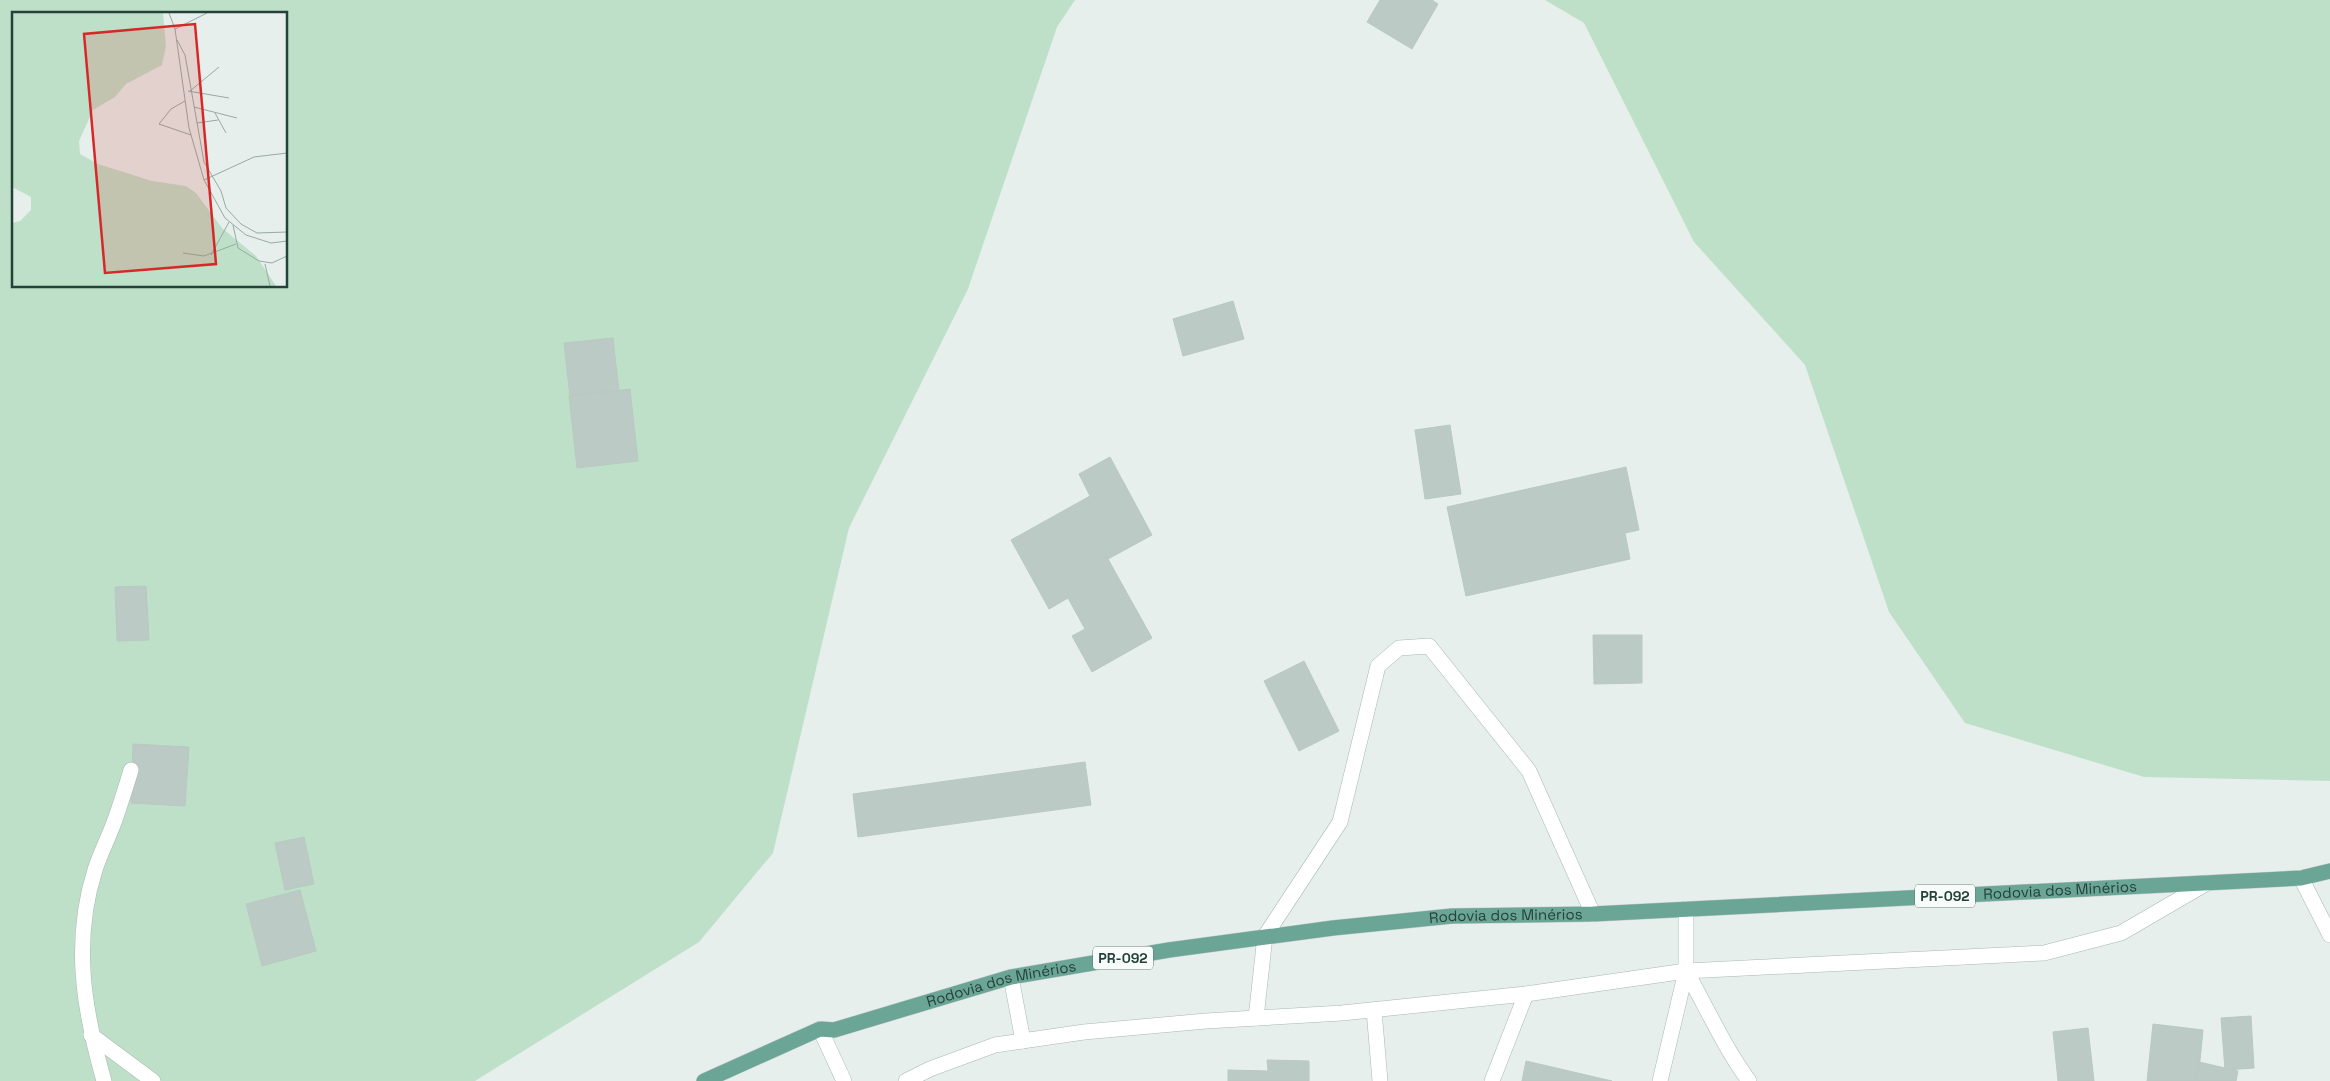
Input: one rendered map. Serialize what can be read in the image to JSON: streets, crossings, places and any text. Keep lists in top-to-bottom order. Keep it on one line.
{"streets":{"main road":["Rodovia dos Minérios","PR-092"]}}
